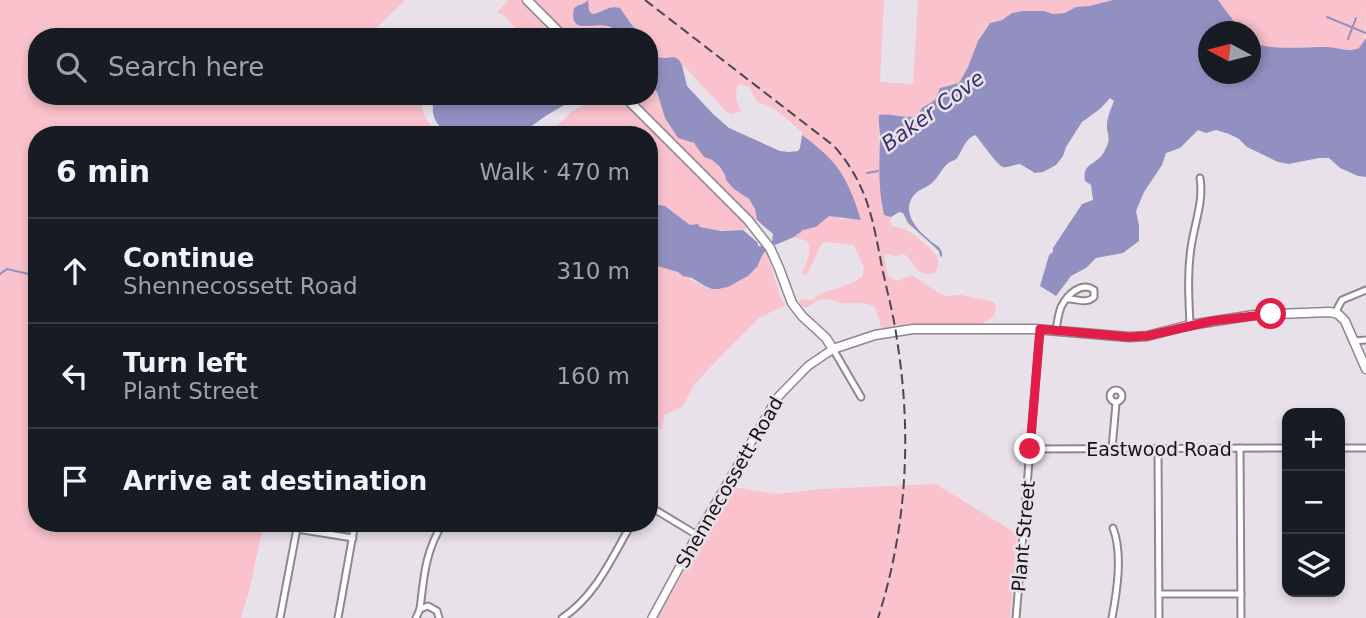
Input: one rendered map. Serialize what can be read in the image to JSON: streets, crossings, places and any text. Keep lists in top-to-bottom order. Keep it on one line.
{"streets":{"main road":["Shennecossett Road"],"street":["Eastwood Road","Plant Street"]},"crossings":[["Eastwood Road","Plant Street"],["Shennecossett Road","Plant Street"]],"water":["Baker Cove"],"north":"left","page":{"search":"Search here","heading":["6 min","Walk · 470 m"],"list":[["Continue","Shennecossett Road","310 m"],["Turn left","Plant Street","160 m"],"Arrive at destination"],"map_buttons":["+","−"]}}
